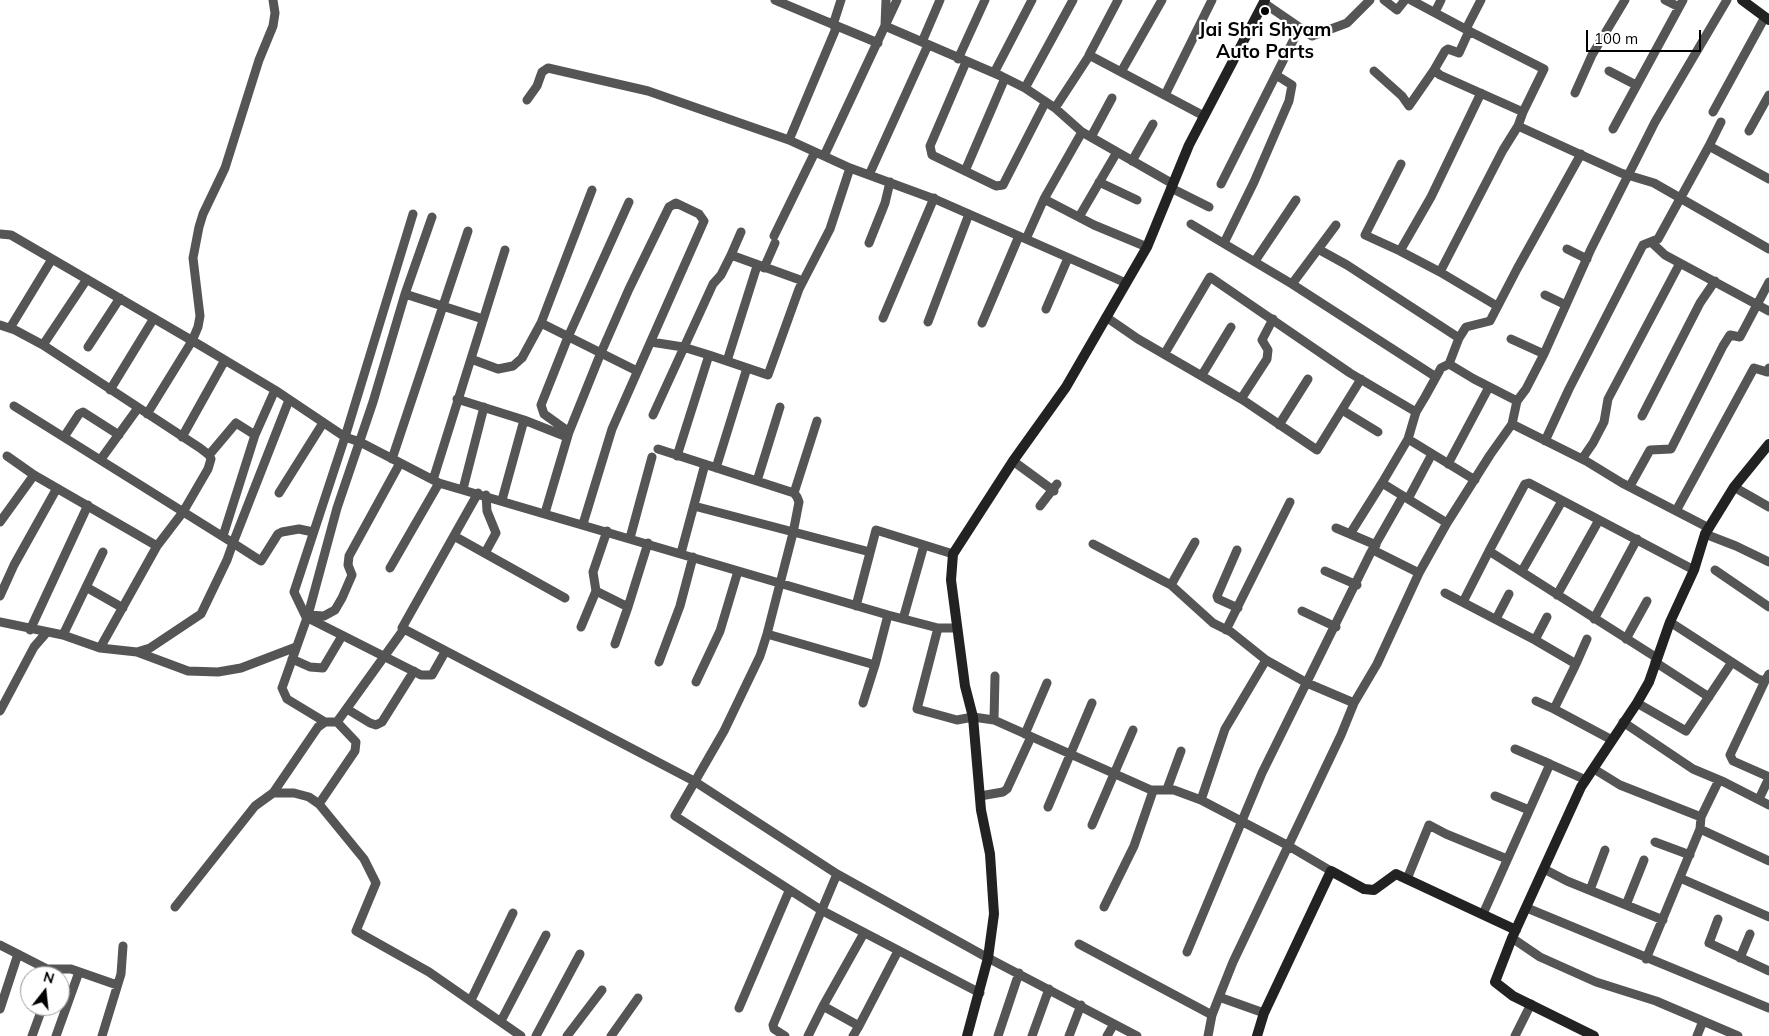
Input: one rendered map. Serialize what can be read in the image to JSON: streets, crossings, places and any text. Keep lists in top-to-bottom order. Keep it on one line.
{"places":["Jai Shri Shyam Auto Parts"],"scale_bar":"100 m","north":"top"}
